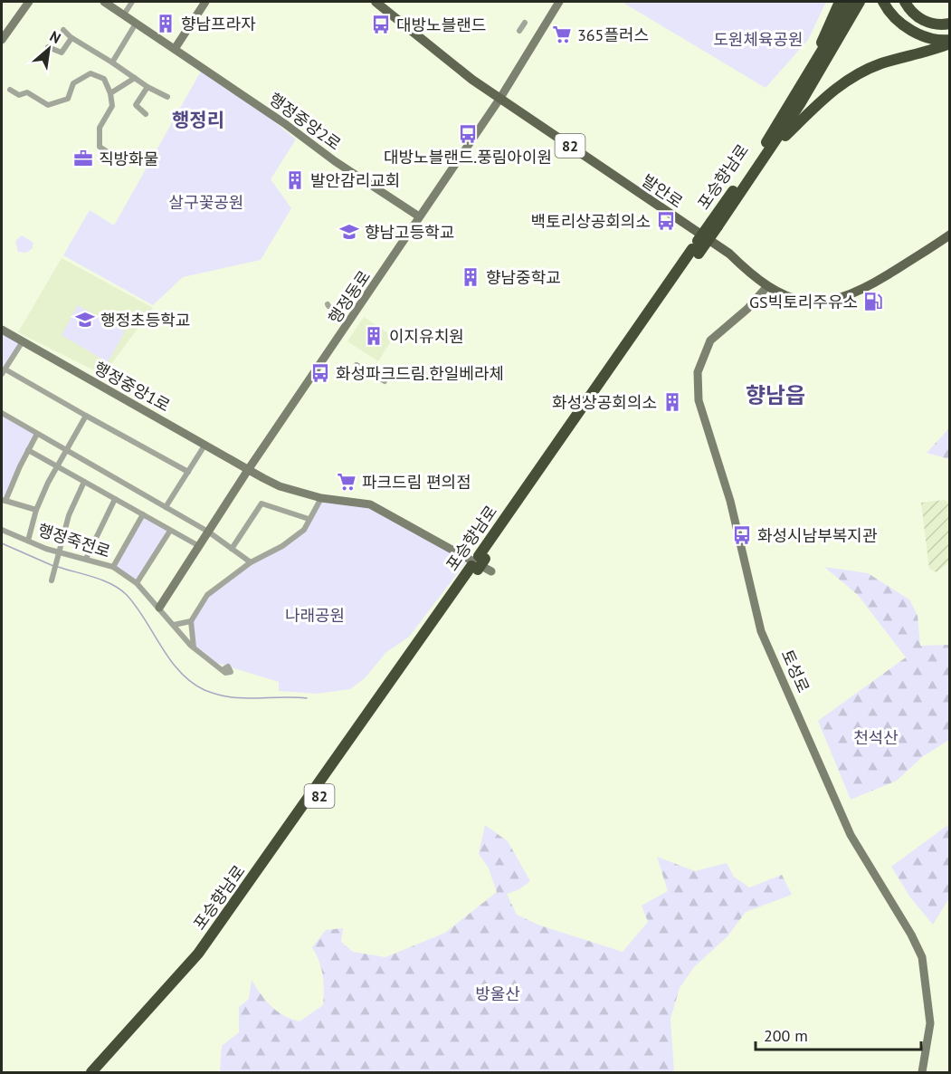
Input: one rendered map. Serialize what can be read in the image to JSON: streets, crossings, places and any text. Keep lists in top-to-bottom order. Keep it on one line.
{"streets":{"highway":["82","포승향남로"],"main road":["발안로"],"street":["행정중앙2로","행정동로","행정중앙1로","행정죽전로","토성로"]},"crossings":[["행정중앙2로","행정동로"],["발안로","행정동로"],["발안로","토성로"],["행정동로","행정중앙1로"],["행정동로","행정죽전로"]],"districts":["행정리","향남읍"],"parks":["도원체육공원","살구꽃공원","나래공원","천석산","방울산"],"places":{"building":["향남프라자","발안감리교회","향남중학교","이지유치원","화성상공회의소"],"bus stop":["대방노블랜드","대방노블랜드.풍림아이원","백토리상공회의소","화성파크드림.한일베라체","화성시남부복지관"],"supermarket":["365플러스","파크드림 편의점"],"office":["직방화물"],"school or university":["향남고등학교","행정초등학교"],"fuel station":["GS빅토리주유소"]},"scale_bar":"200 m","north":"top right"}
